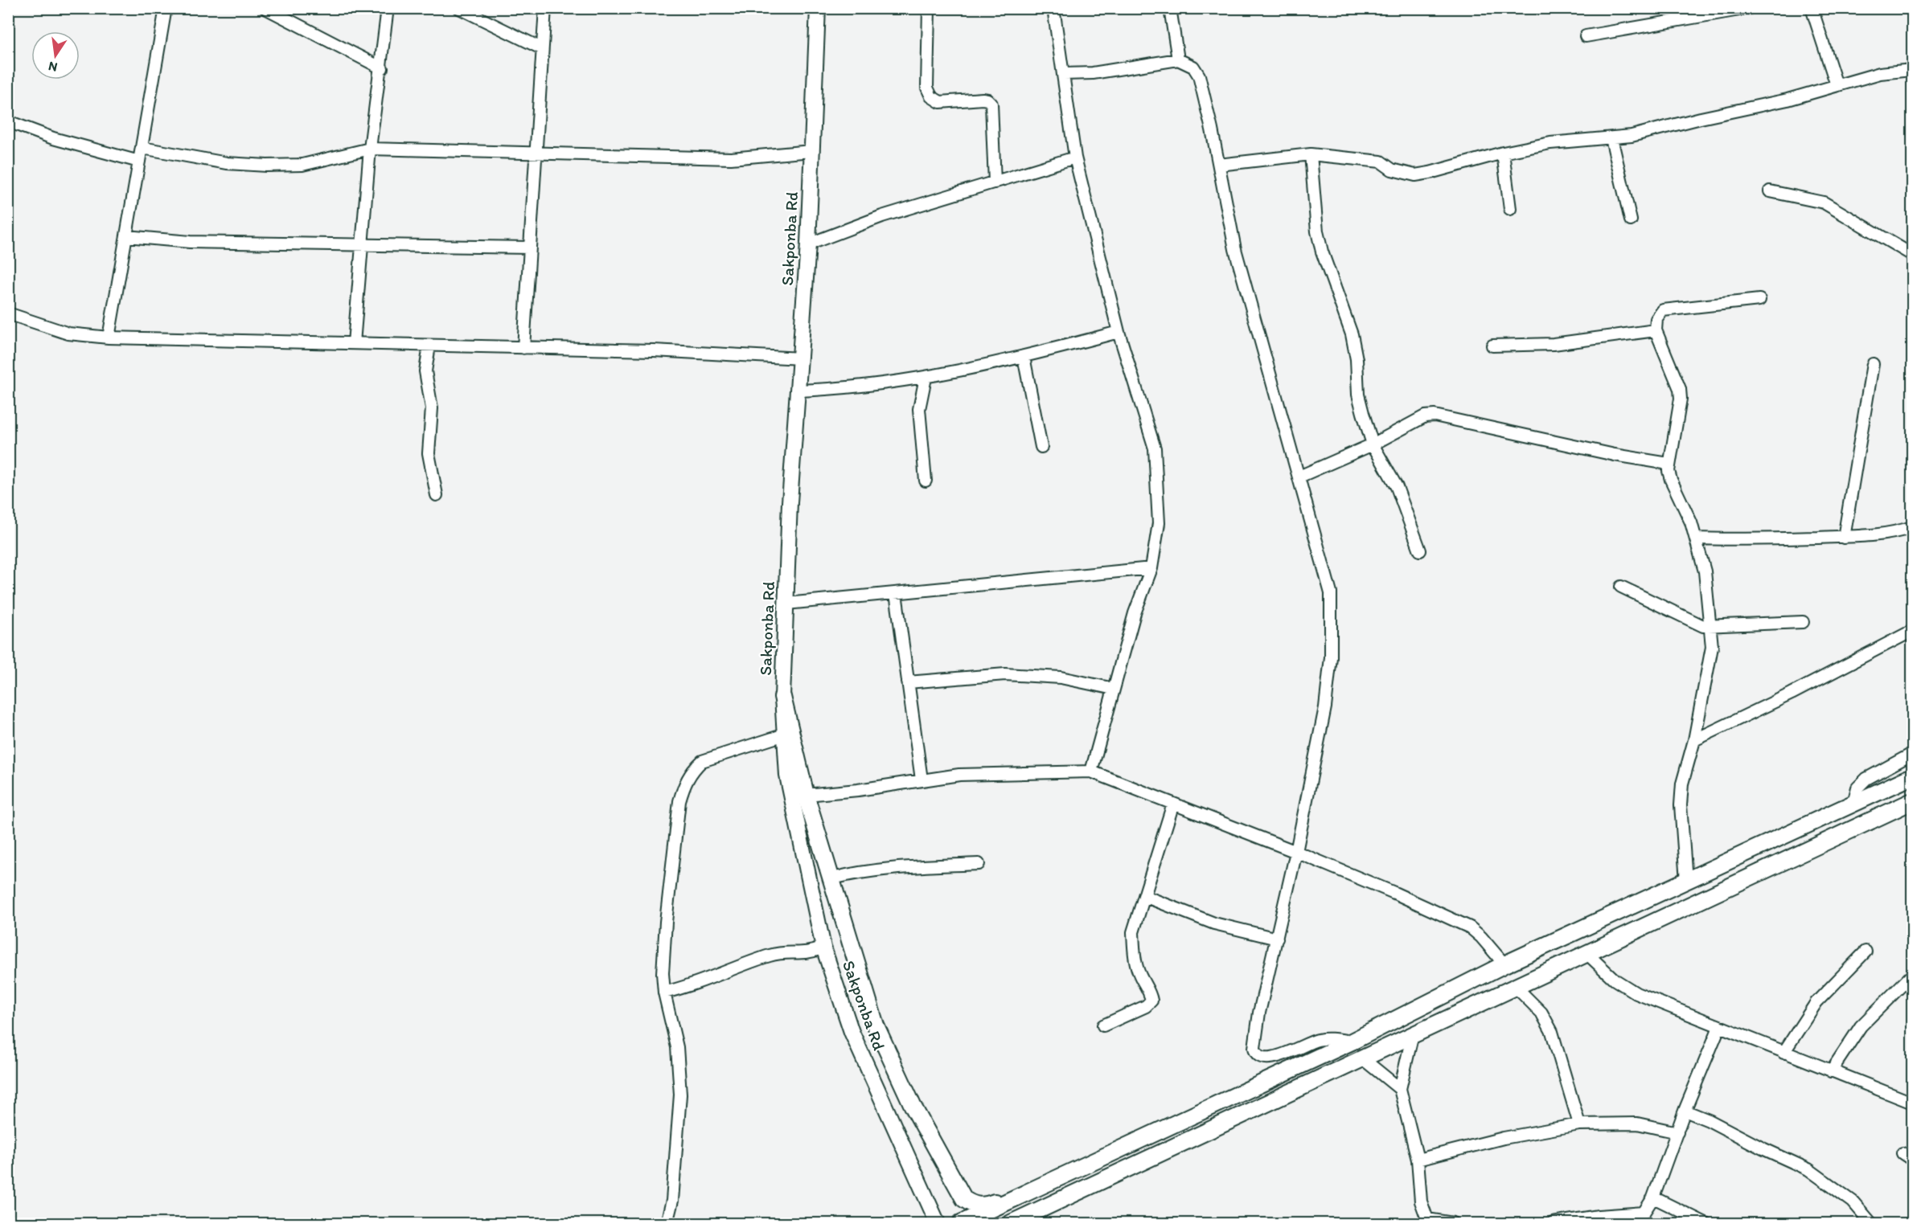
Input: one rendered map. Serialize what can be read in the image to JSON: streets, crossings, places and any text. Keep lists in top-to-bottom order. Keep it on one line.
{"streets":{"main road":["Sakponba Rd"]},"north":"bottom"}
